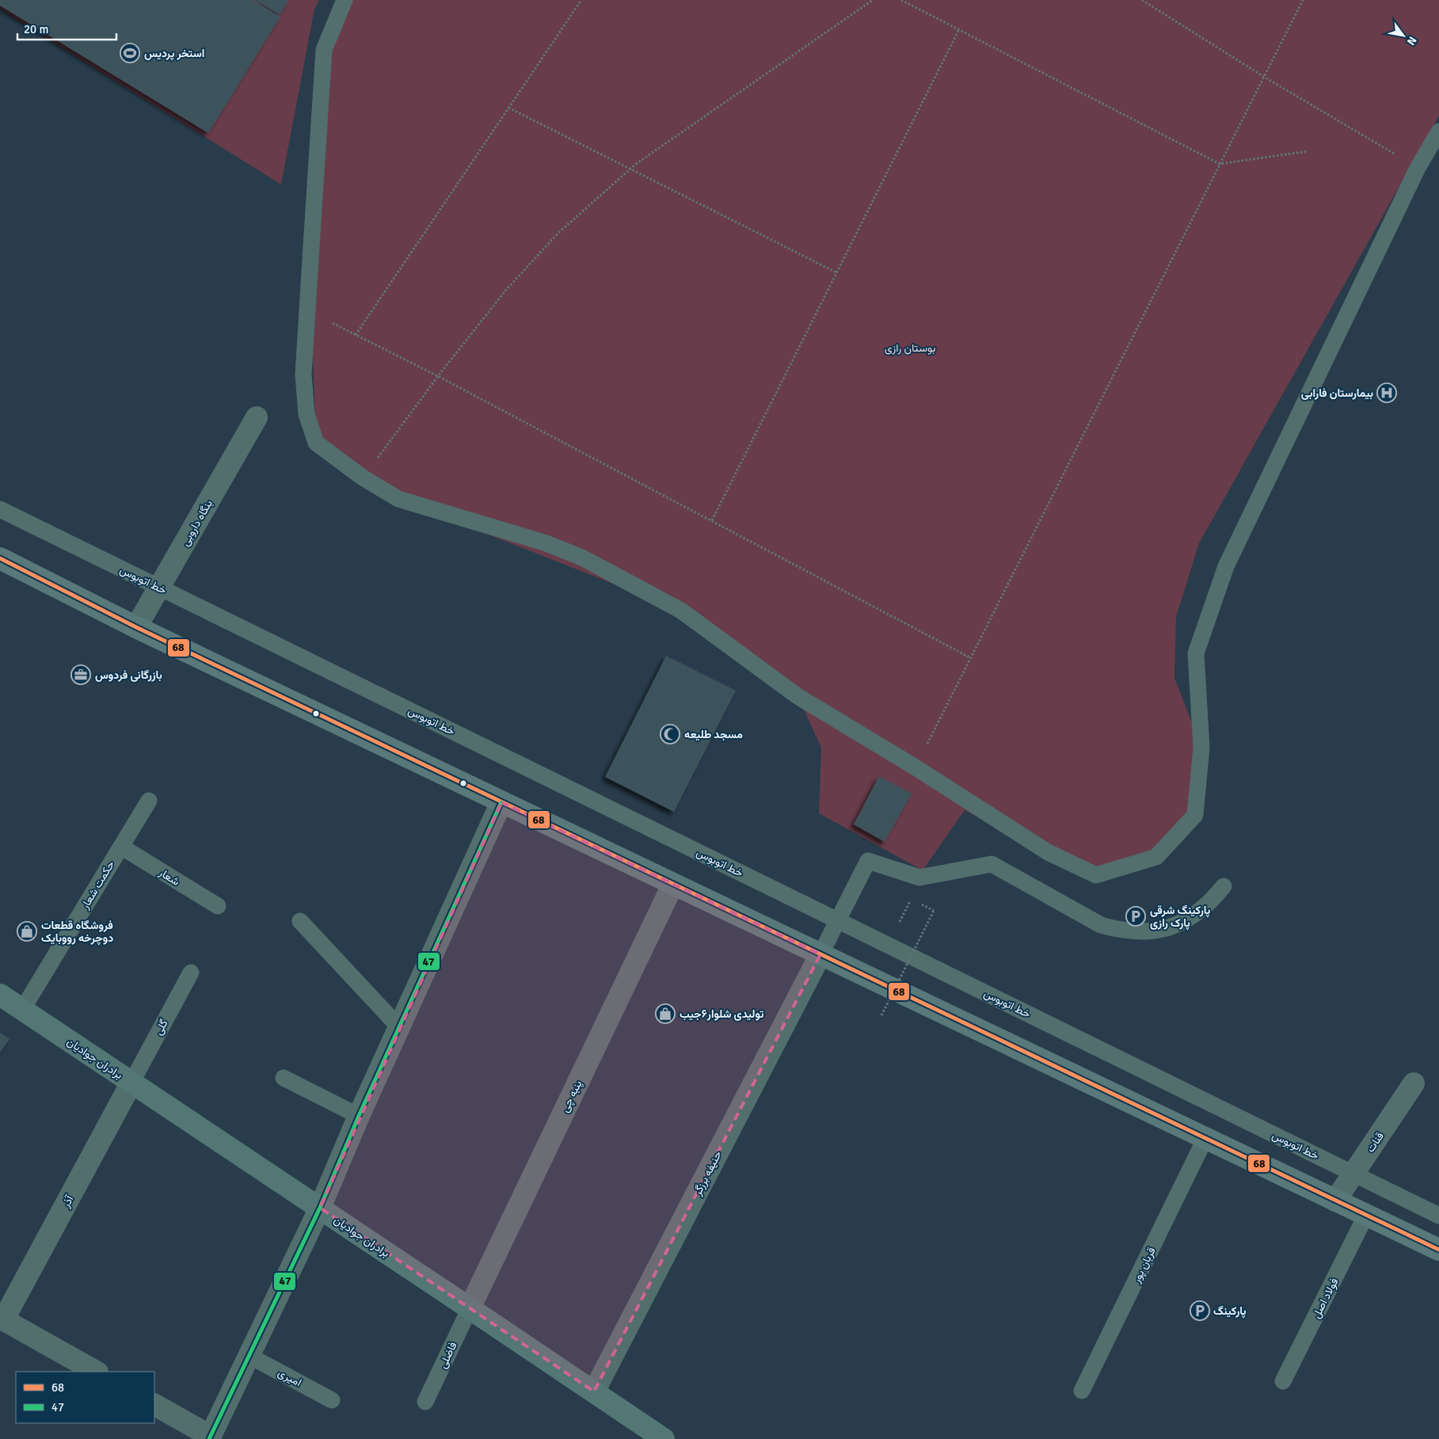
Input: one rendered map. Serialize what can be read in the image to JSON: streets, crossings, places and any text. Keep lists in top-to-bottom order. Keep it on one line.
{"streets":{"street":["بنگاه داروبی","برادران جوادیان","پنبه چی","قنات","حنیفه برزگر","آذر"],"lane":["خط اتوبوس","شعار","حکمت شعار","گلی","قربان پور","فولاد اصل","فاضلی","امیری"]},"crossings":[["شعار","حکمت شعار"],["حکمت شعار","برادران جوادیان"],["گلی","برادران جوادیان"],["گلی","آذر"],["برادران جوادیان","پنبه چی"],["برادران جوادیان","حنیفه برزگر"],["برادران جوادیان","آذر"],["برادران جوادیان","فاضلی"],["پنبه چی","فاضلی"]],"parks":["بوستان رازی"],"places":{"sports":["استخر پردیس"],"hospital":["بیمارستان فارابی"],"office":["بازرگانی فردوس"],"mosque":["مسجد طلیعه"],"parking":["پارکینگ شرقی پارک رازی","پارکینگ"],"shop":["فروشگاه قطعات دوچرخه رووبایک","تولیدی شلوار۶جیب"]},"lines":["transit line 68","transit line 47"],"legend":["68","47"],"scale_bar":"20 m","north":"bottom right"}
